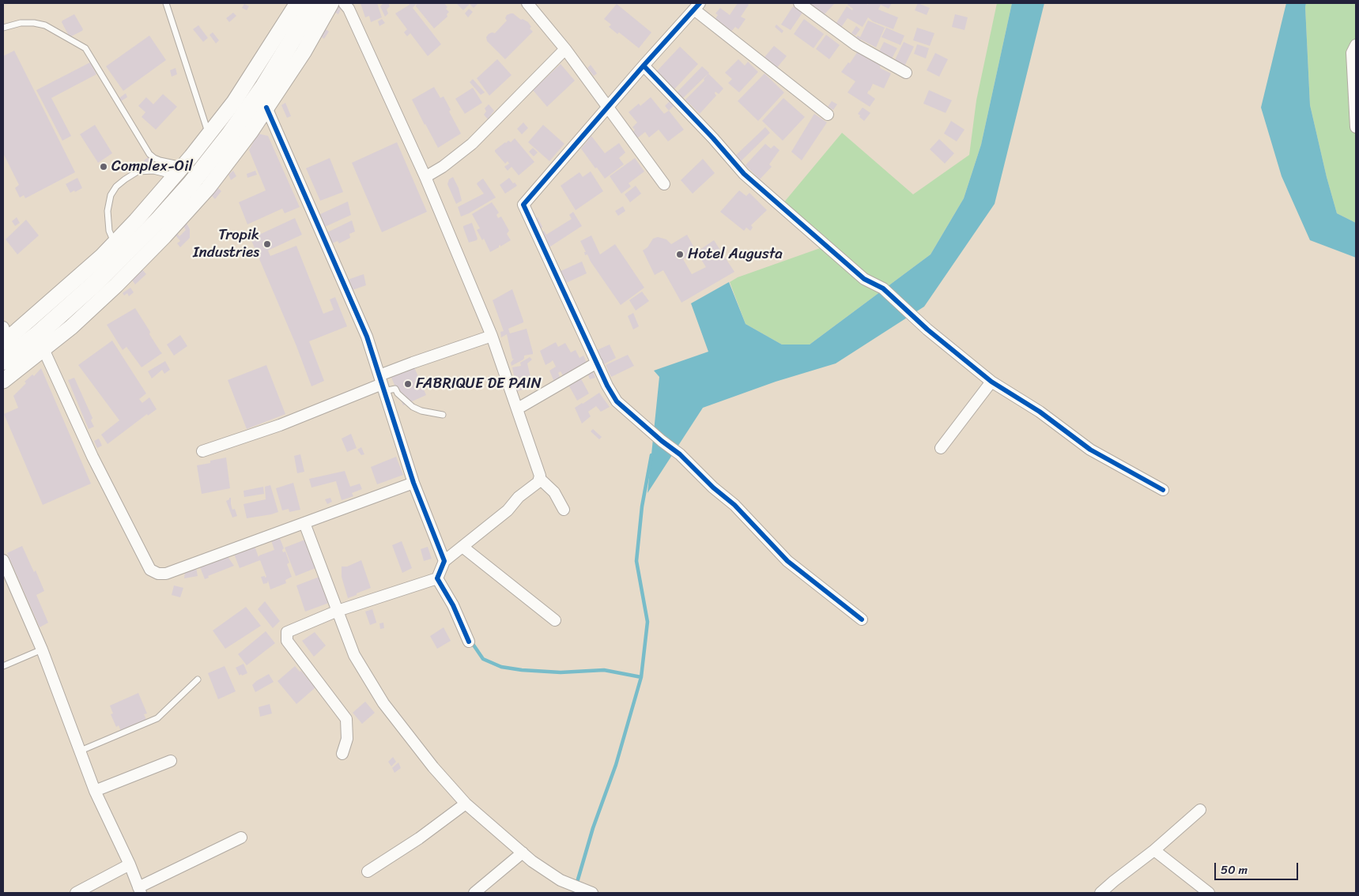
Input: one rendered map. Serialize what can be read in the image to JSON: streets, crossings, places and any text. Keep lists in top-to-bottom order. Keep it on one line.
{"places":["Complex-Oil","Tropik Industries","Hotel Augusta","FABRIQUE DE PAIN"],"scale_bar":"50 m"}
